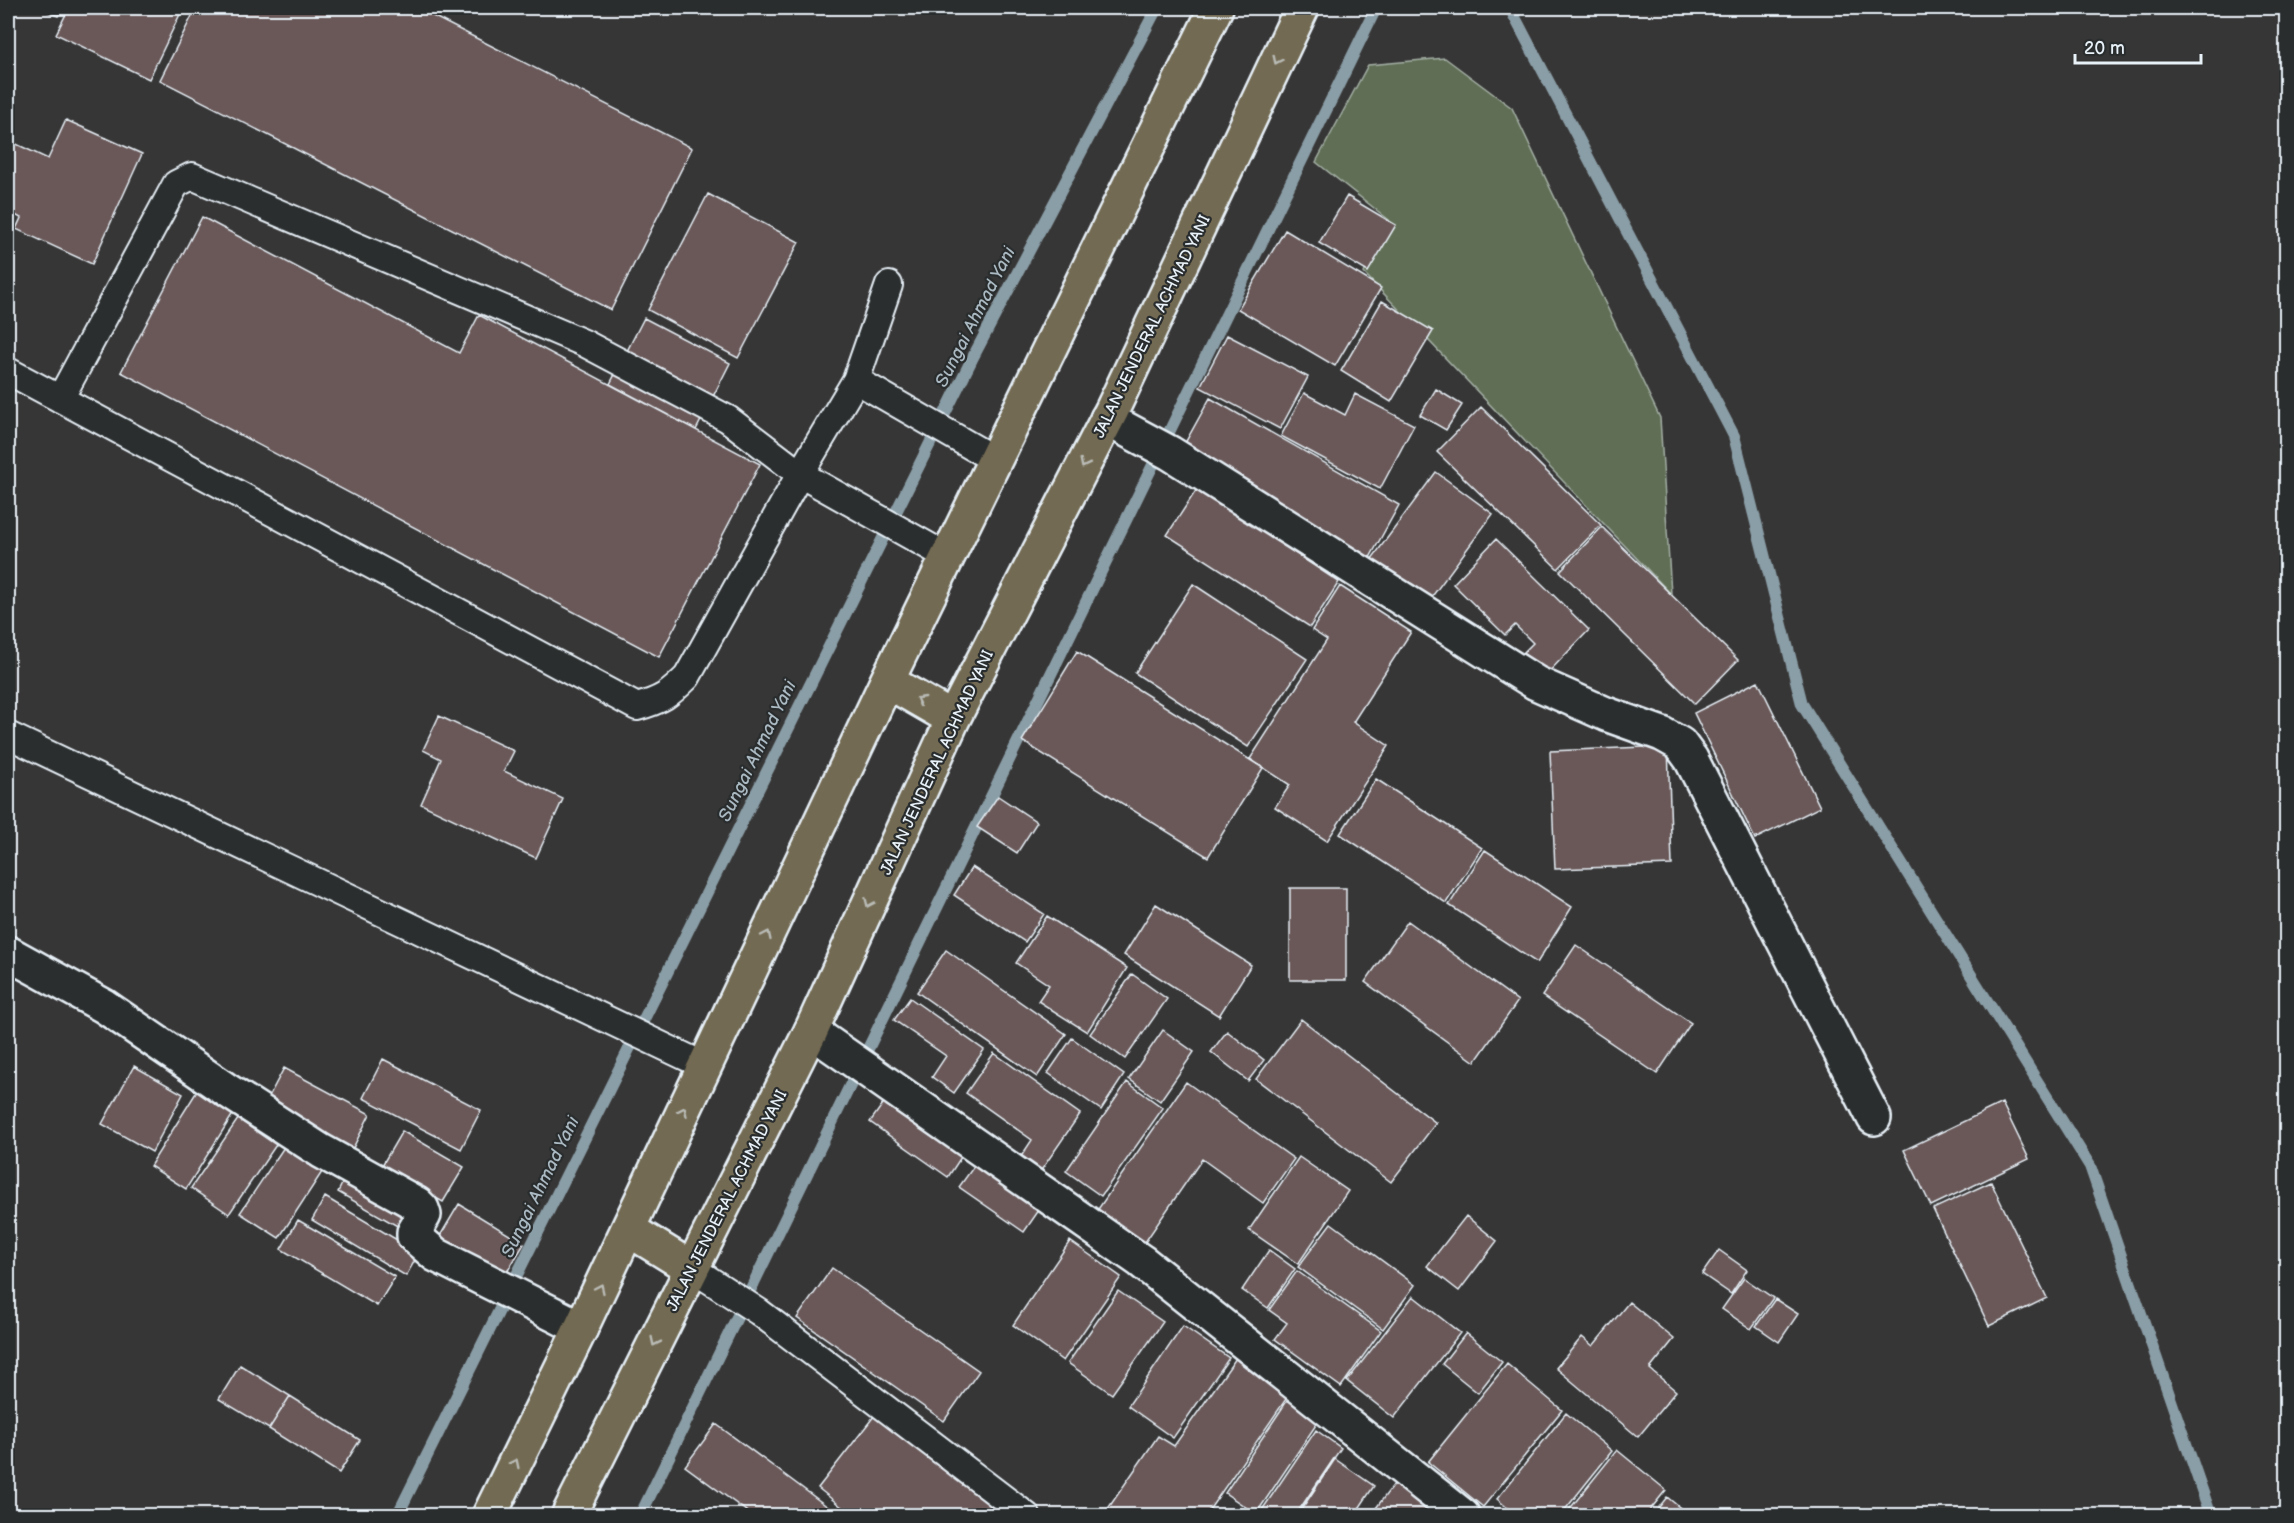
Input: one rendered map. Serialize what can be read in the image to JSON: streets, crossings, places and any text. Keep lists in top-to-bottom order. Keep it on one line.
{"streets":{"highway":["JALAN JENDERAL ACHMAD YANI"]},"water":["Sungai Ahmad Yani"],"scale_bar":"20 m"}
